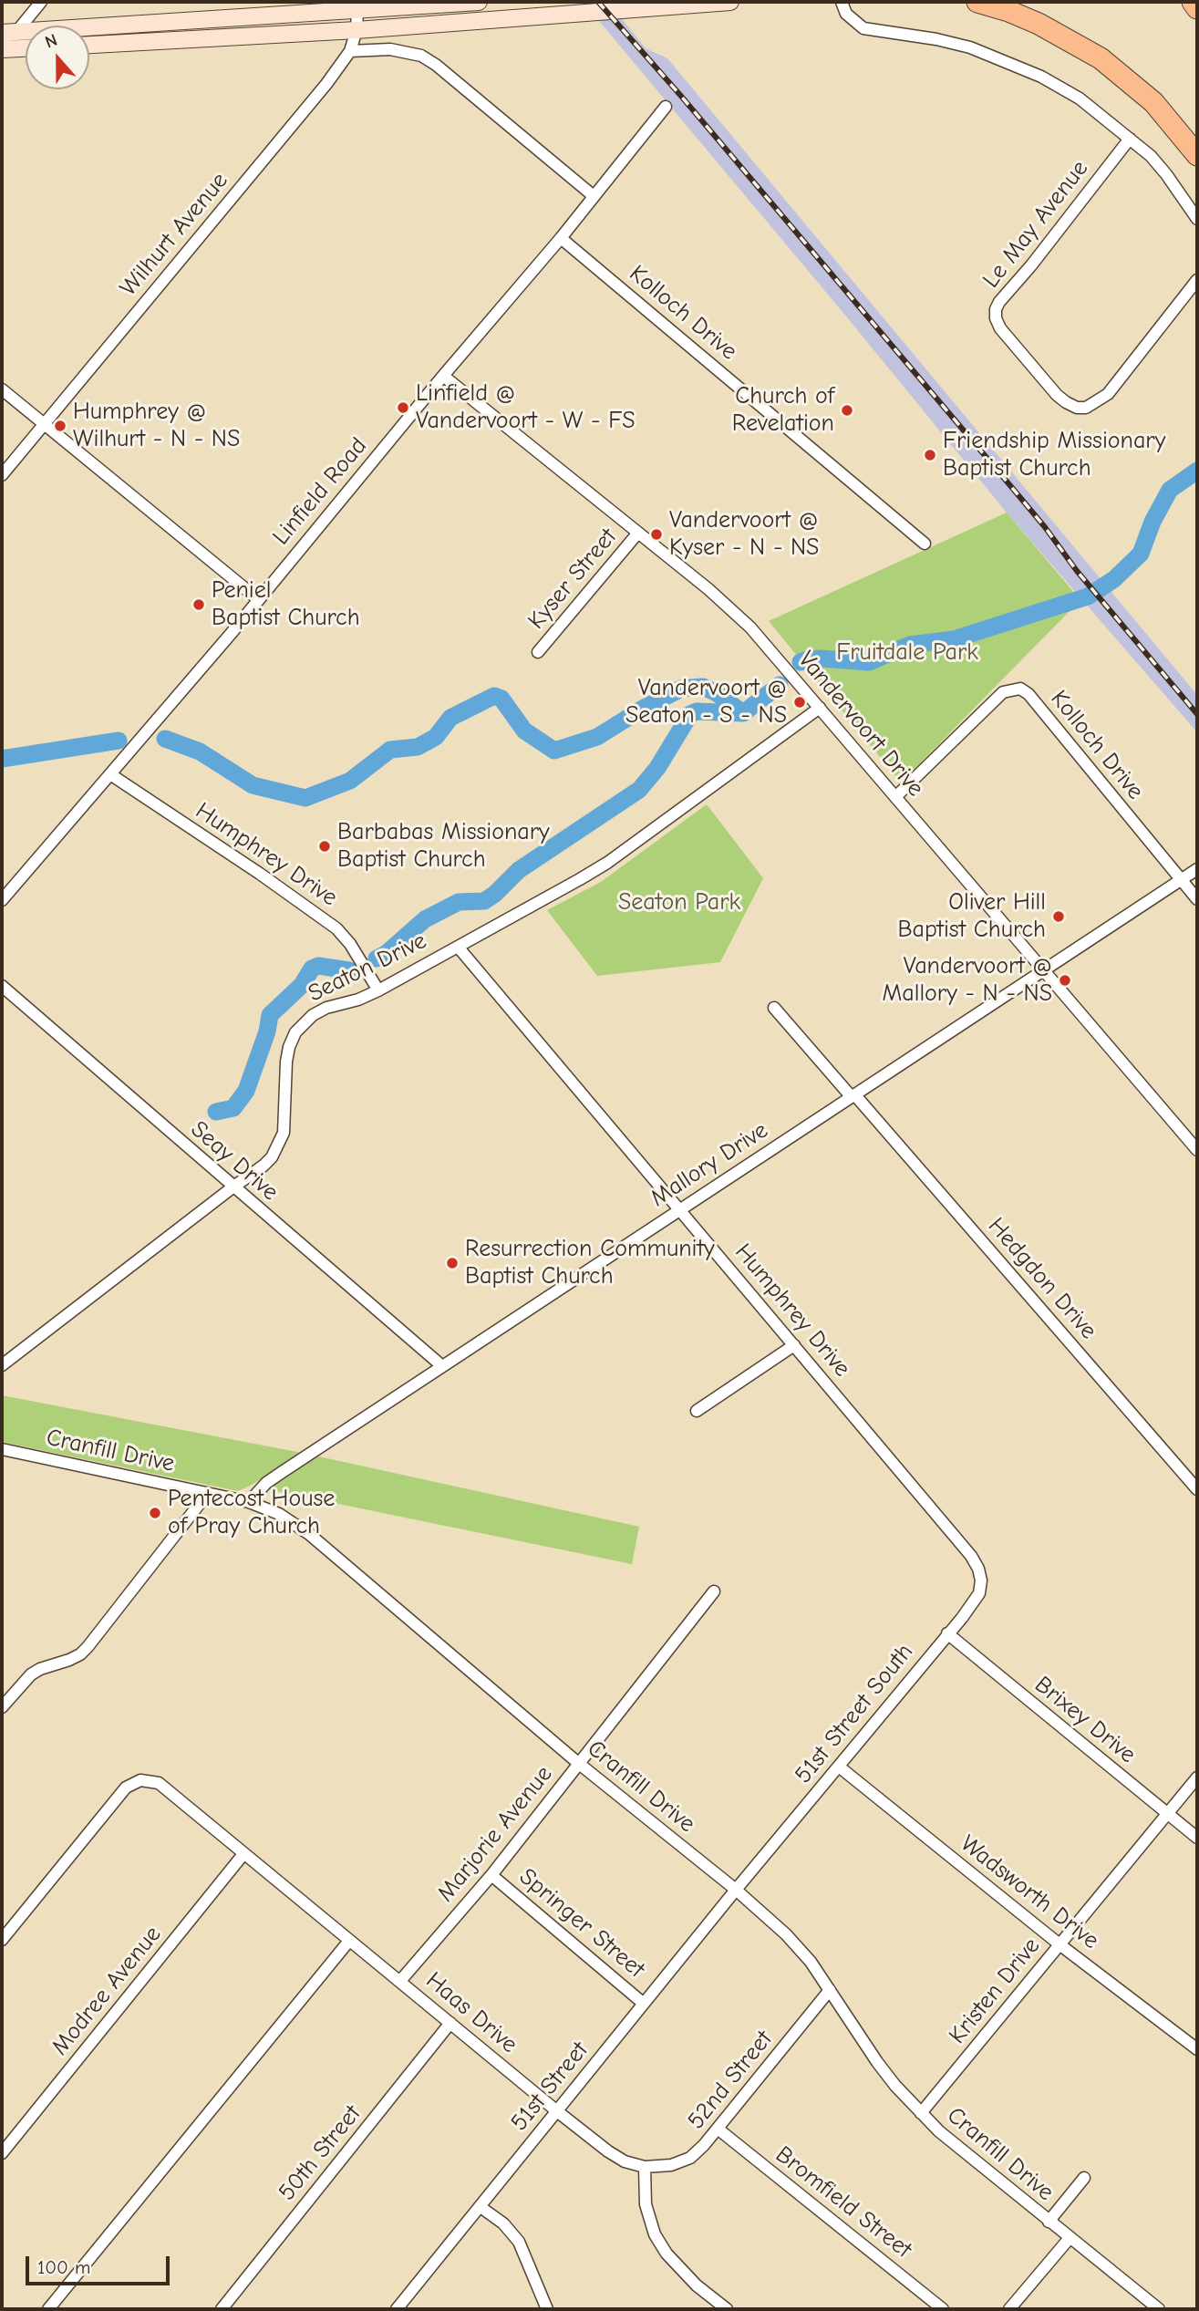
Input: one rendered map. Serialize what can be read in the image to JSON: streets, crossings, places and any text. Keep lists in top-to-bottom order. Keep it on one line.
{"streets":{"street":["Le May Avenue","Wilhurt Avenue","Kolloch Drive","Linfield Road","Kyser Street","Vandervoort Drive","Humphrey Drive","Seaton Drive","Seay Drive","Mallory Drive","Hedgdon Drive","Cranfill Drive","51st Street South","Brixey Drive","Marjorie Avenue","Wadsworth Drive","Springer Street","Modree Avenue","Kristen Drive","Haas Drive","52nd Street","51st Street","50th Street","Bromfield Street"]},"crossings":[["Kolloch Drive","Linfield Road"],["Kolloch Drive","Vandervoort Drive"],["Kolloch Drive","Mallory Drive"],["Linfield Road","Vandervoort Drive"],["Linfield Road","Humphrey Drive"],["Kyser Street","Vandervoort Drive"],["Vandervoort Drive","Seaton Drive"],["Vandervoort Drive","Mallory Drive"],["Humphrey Drive","Seaton Drive"],["Humphrey Drive","Mallory Drive"],["Humphrey Drive","51st Street South"],["Seaton Drive","Seay Drive"],["Seay Drive","Mallory Drive"],["Mallory Drive","Hedgdon Drive"],["Mallory Drive","Cranfill Drive"],["Cranfill Drive","51st Street South"],["Cranfill Drive","Marjorie Avenue"],["Cranfill Drive","Kristen Drive"],["Cranfill Drive","52nd Street"],["Cranfill Drive","51st Street"],["51st Street South","Brixey Drive"],["51st Street South","Wadsworth Drive"],["51st Street South","51st Street"],["Brixey Drive","Kristen Drive"],["Marjorie Avenue","Springer Street"],["Marjorie Avenue","Haas Drive"],["Wadsworth Drive","Kristen Drive"],["Springer Street","51st Street"],["Modree Avenue","Haas Drive"],["Haas Drive","52nd Street"],["Haas Drive","51st Street"],["Haas Drive","50th Street"],["52nd Street","Bromfield Street"]],"parks":["Fruitdale Park","Seaton Park"],"places":["Linfield @ Vandervoort - W - FS","Church of Revelation","Humphrey @ Wilhurt - N - NS","Friendship Missionary Baptist Church","Vandervoort @ Kyser - N - NS","Peniel Baptist Church","Vandervoort @ Seaton - S - NS","Barbabas Missionary Baptist Church","Oliver Hill Baptist Church","Vandervoort @ Mallory - N - NS","Resurrection Community Baptist Church","Pentecost House of Pray Church"],"scale_bar":"100 m","north":"top"}
